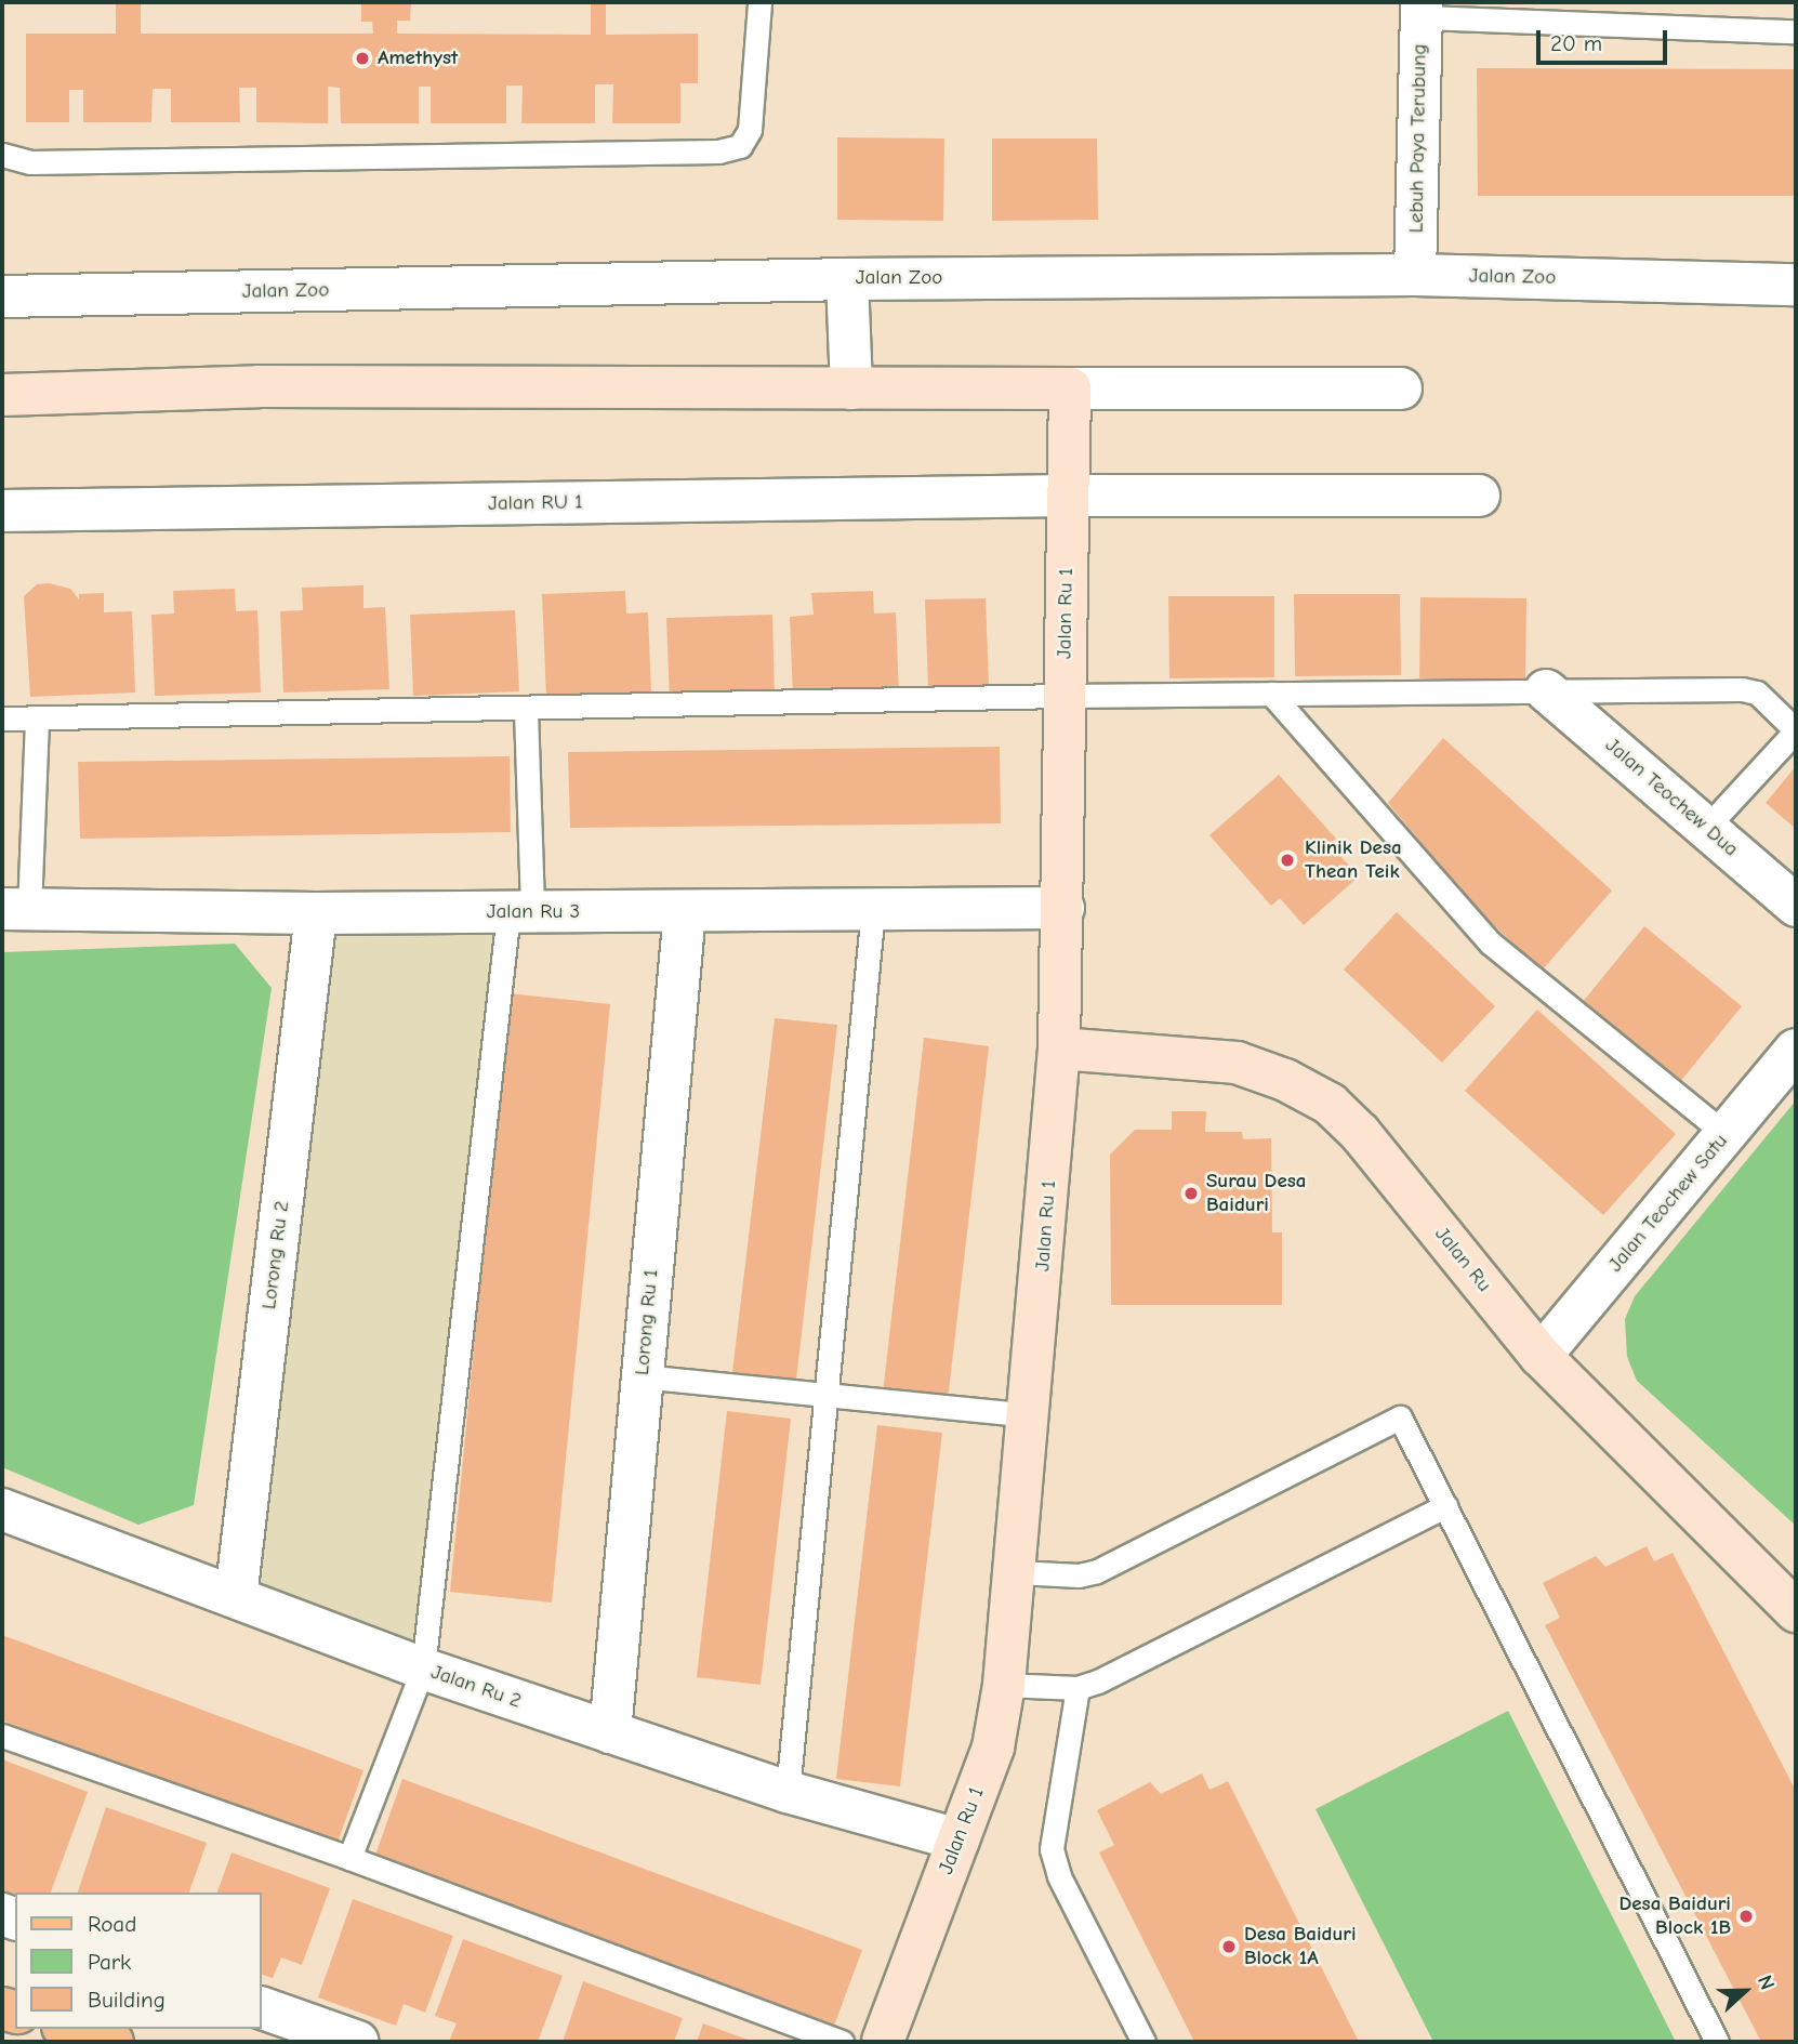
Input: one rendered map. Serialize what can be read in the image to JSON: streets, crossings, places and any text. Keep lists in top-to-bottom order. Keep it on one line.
{"streets":{"street":["Lebuh Paya Terubung","Jalan Zoo","Jalan RU 1","Jalan Ru 1","Jalan Teochew Dua","Jalan Ru 3","Jalan Teochew Satu","Lorong Ru 2","Jalan Ru","Lorong Ru 1","Jalan Ru 2"]},"crossings":[["Lebuh Paya Terubung","Jalan Zoo"],["Jalan RU 1","Jalan Ru 1"],["Jalan Ru 1","Jalan Ru 3"],["Jalan Ru 1","Jalan Ru"],["Jalan Ru 1","Jalan Ru 2"],["Jalan Ru 3","Lorong Ru 2"],["Jalan Ru 3","Lorong Ru 1"],["Jalan Teochew Satu","Jalan Ru"],["Lorong Ru 2","Jalan Ru 2"],["Lorong Ru 1","Jalan Ru 2"]],"places":["Amethyst","Klinik Desa Thean Teik","Surau Desa Baiduri","Desa Baiduri Block 1B","Desa Baiduri Block 1A"],"legend":["Road","Park","Building"],"scale_bar":"20 m","north":"right"}
